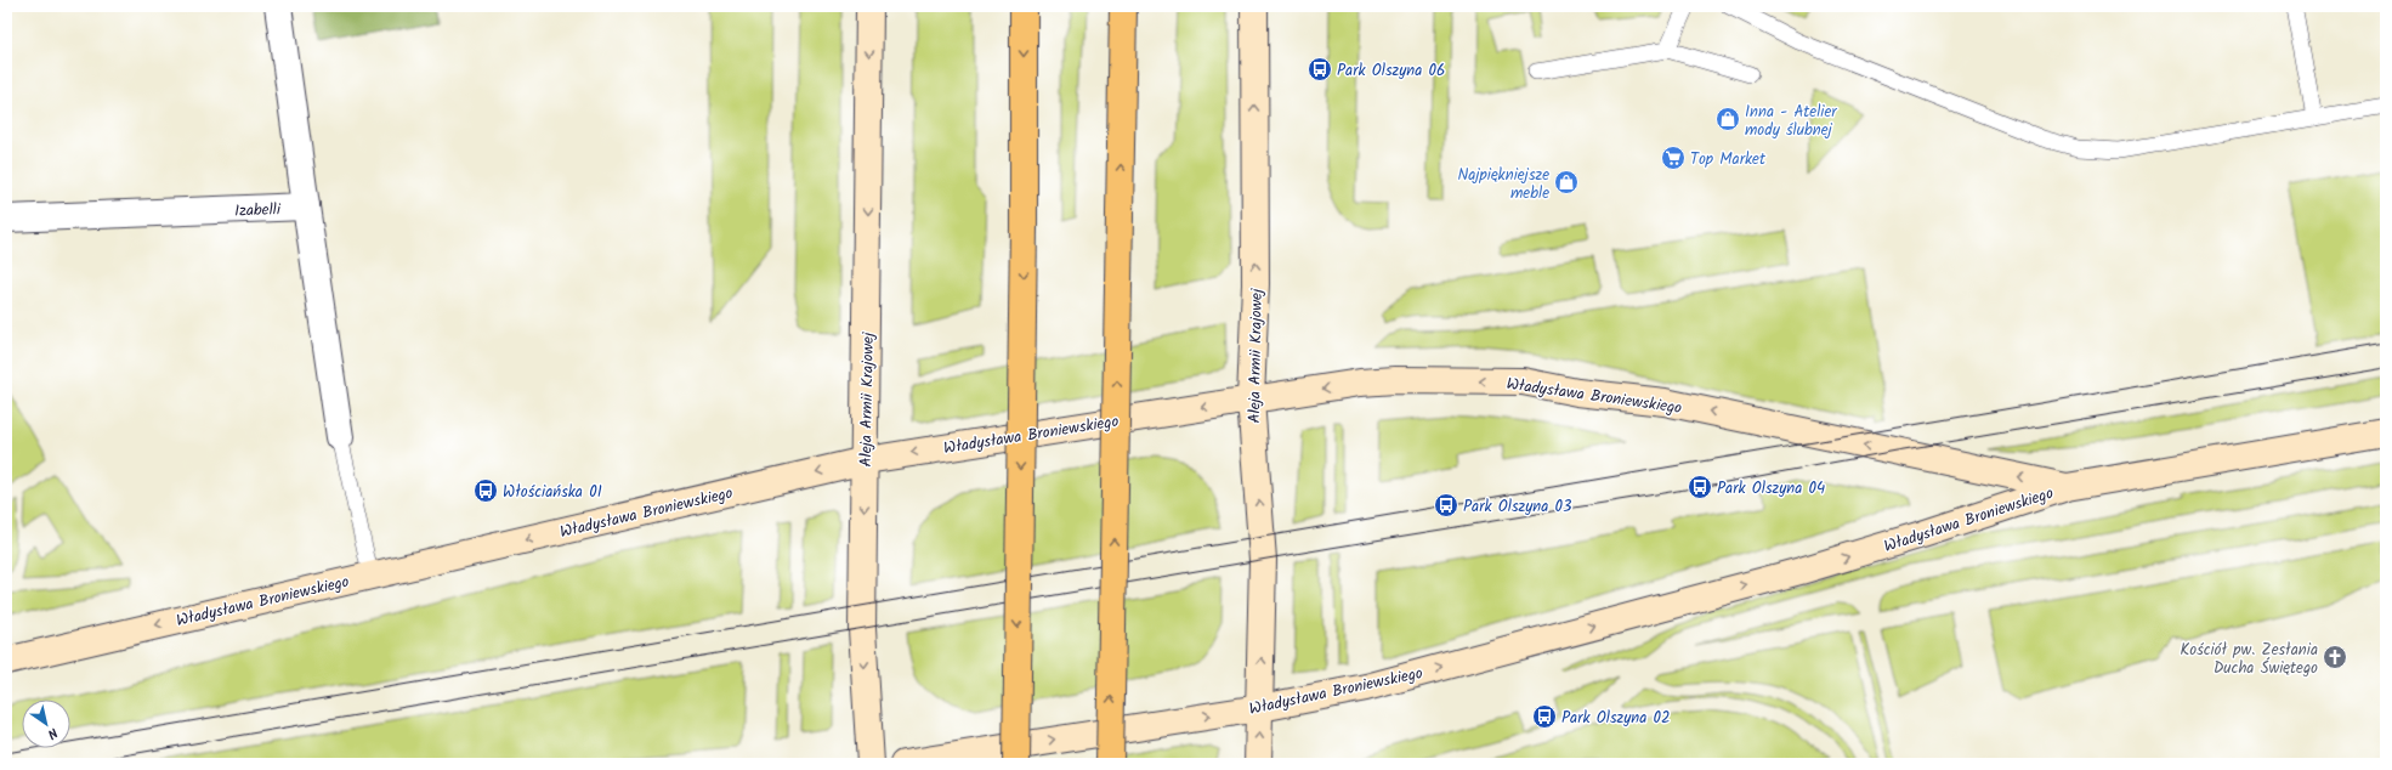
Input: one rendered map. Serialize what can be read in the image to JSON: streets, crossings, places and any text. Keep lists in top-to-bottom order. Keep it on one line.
{"streets":{"main road":["Aleja Armii Krajowej","Władysława Broniewskiego"],"street":["Izabelli"]},"crossings":[["Aleja Armii Krajowej","Władysława Broniewskiego"]],"places":{"bus stop":["Park Olszyna 06","Park Olszyna 04","Włościańska 01","Park Olszyna 03","Park Olszyna 02"],"shop":["Inna - Atelier mody ślubnej","Najpiękniejsze meble"],"supermarket":["Top Market"],"church":["Kościół pw. Zesłania Ducha Świętego"]},"north":"bottom right"}
